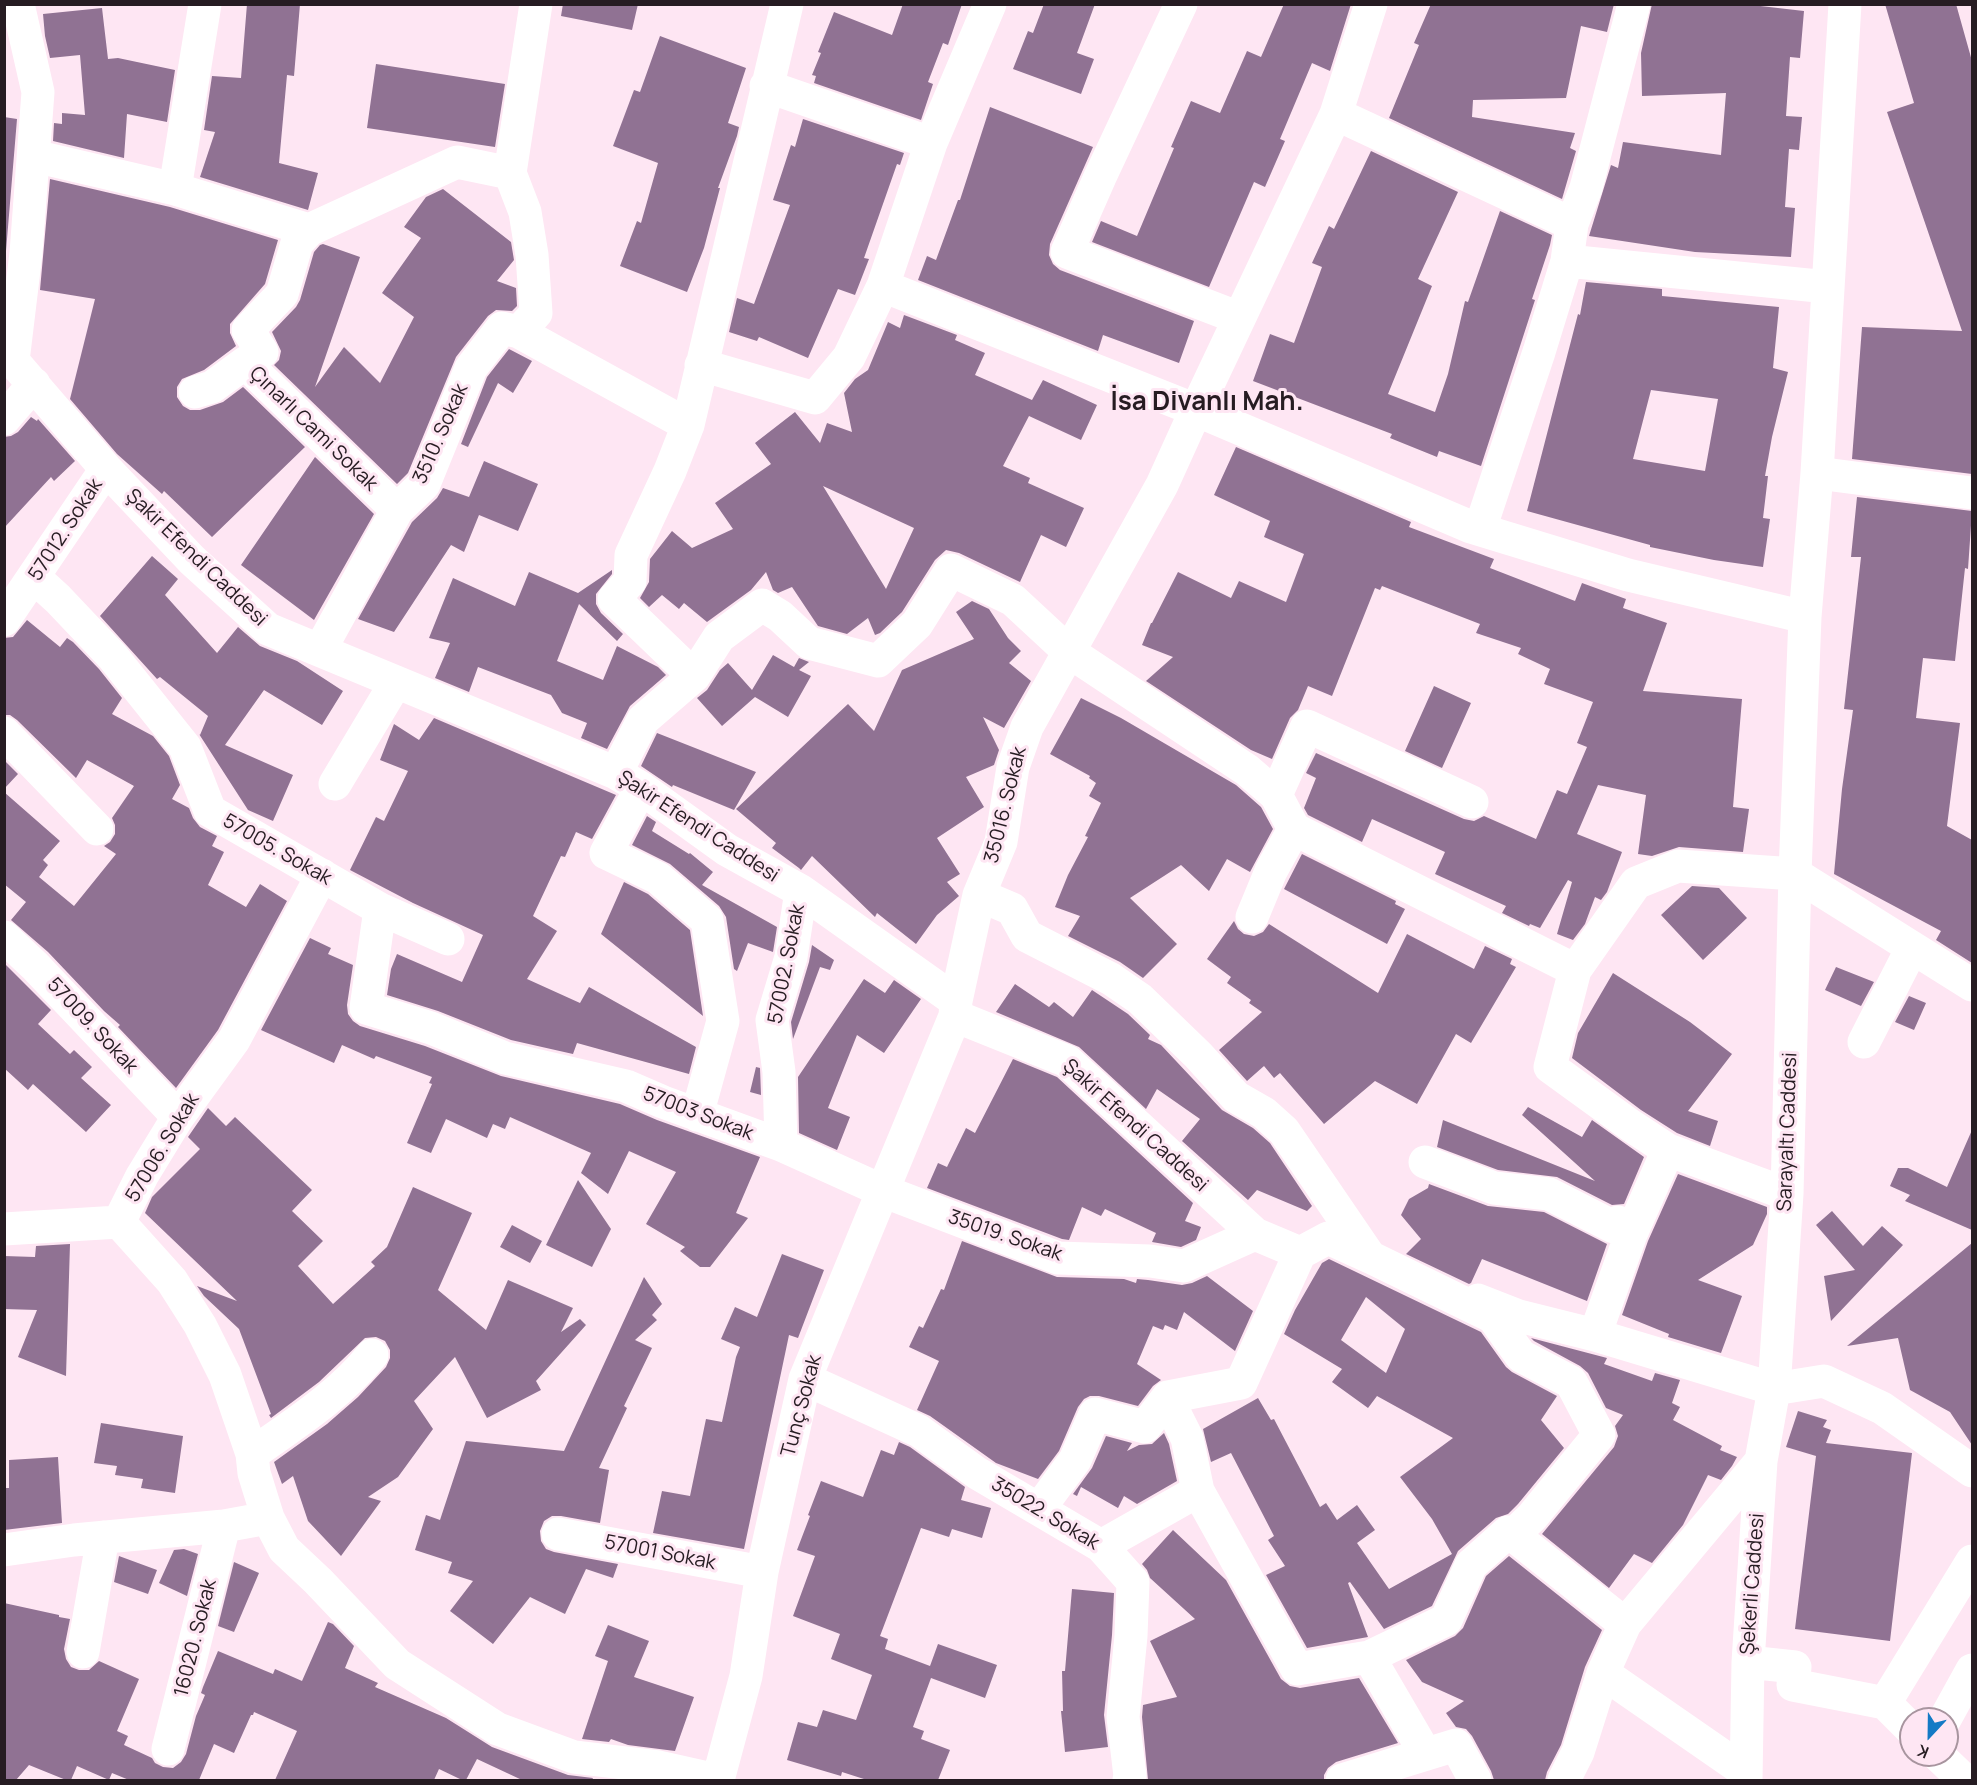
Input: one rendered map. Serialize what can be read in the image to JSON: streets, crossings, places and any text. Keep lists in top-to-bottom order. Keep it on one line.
{"streets":{"street":["Çınarlı Cami Sokak","3510. Sokak","57012. Sokak","Şakir Efendi Caddesi","35016. Sokak","57005. Sokak","57002. Sokak","57009. Sokak","57003 Sokak","Sarayaltı Caddesi","57006. Sokak","35019. Sokak","Tunç Sokak","35022. Sokak","57001 Sokak","Şekerli Caddesi","16020. Sokak"]},"crossings":[["Çınarlı Cami Sokak","3510. Sokak"],["3510. Sokak","Şakir Efendi Caddesi"],["57012. Sokak","Şakir Efendi Caddesi"],["57012. Sokak","57005. Sokak"],["Şakir Efendi Caddesi","35016. Sokak"],["Şakir Efendi Caddesi","57002. Sokak"],["Şakir Efendi Caddesi","35019. Sokak"],["Şakir Efendi Caddesi","Tunç Sokak"],["35016. Sokak","Tunç Sokak"],["57005. Sokak","57003 Sokak"],["57005. Sokak","57006. Sokak"],["57002. Sokak","57003 Sokak"],["57009. Sokak","57006. Sokak"],["57003 Sokak","35019. Sokak"],["57003 Sokak","Tunç Sokak"],["Sarayaltı Caddesi","Şekerli Caddesi"],["57006. Sokak","Tunç Sokak"],["35019. Sokak","Tunç Sokak"],["Tunç Sokak","35022. Sokak"],["Tunç Sokak","57001 Sokak"]],"districts":["İsa Divanlı Mah."],"north":"bottom"}
